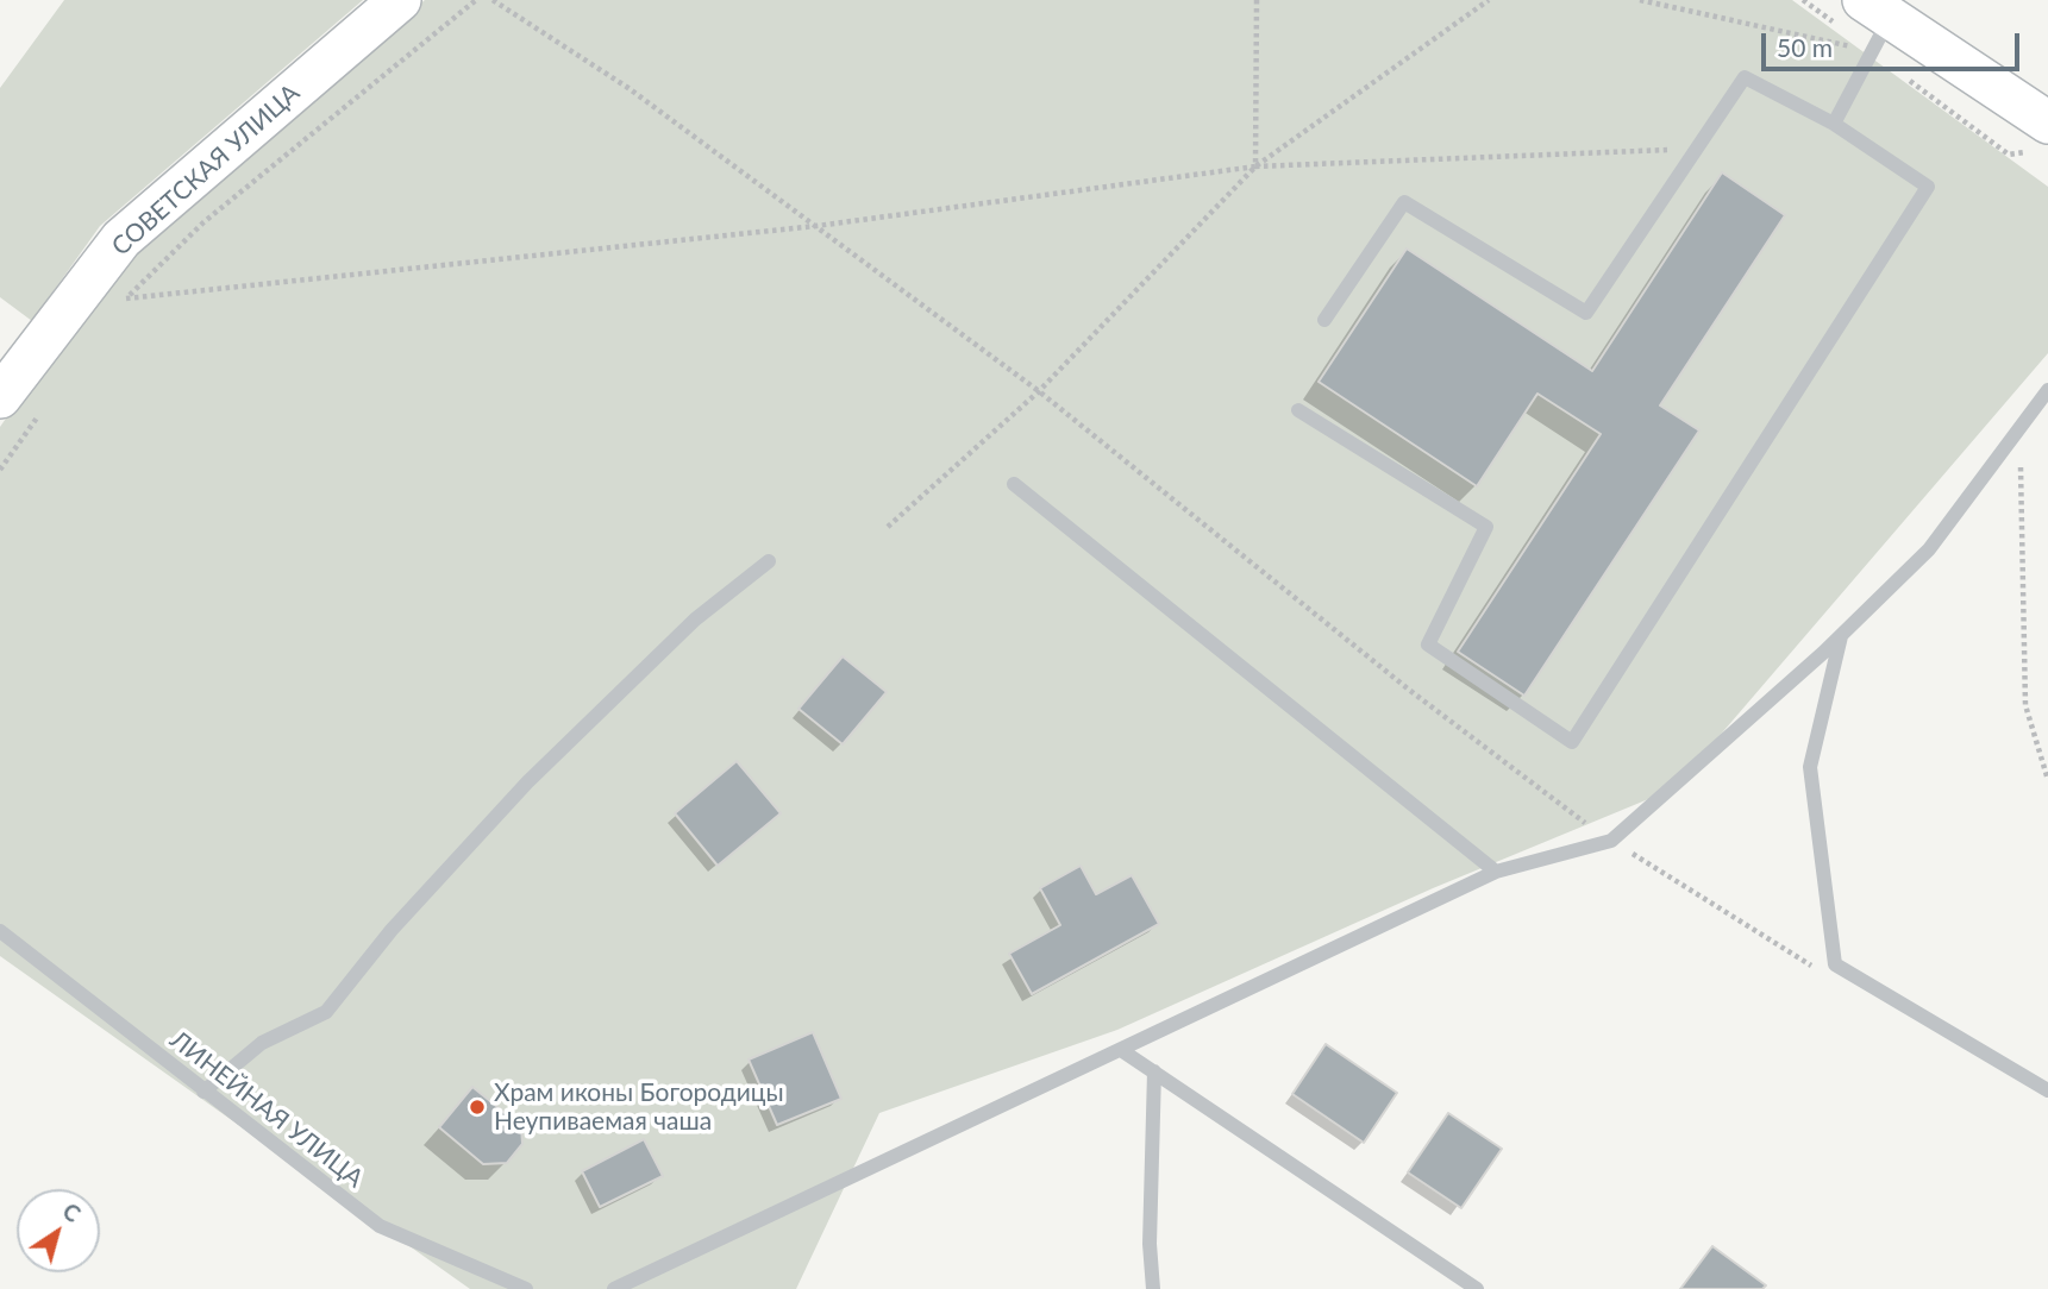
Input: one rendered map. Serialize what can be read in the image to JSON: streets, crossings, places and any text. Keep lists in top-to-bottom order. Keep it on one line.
{"streets":{"main road":["СОВЕТСКАЯ УЛИЦА"],"lane":["ЛИНЕЙНАЯ УЛИЦА"]},"places":["Храм иконы Богородицы Неупиваемая чаша"],"scale_bar":"50 m","north":"top right"}
